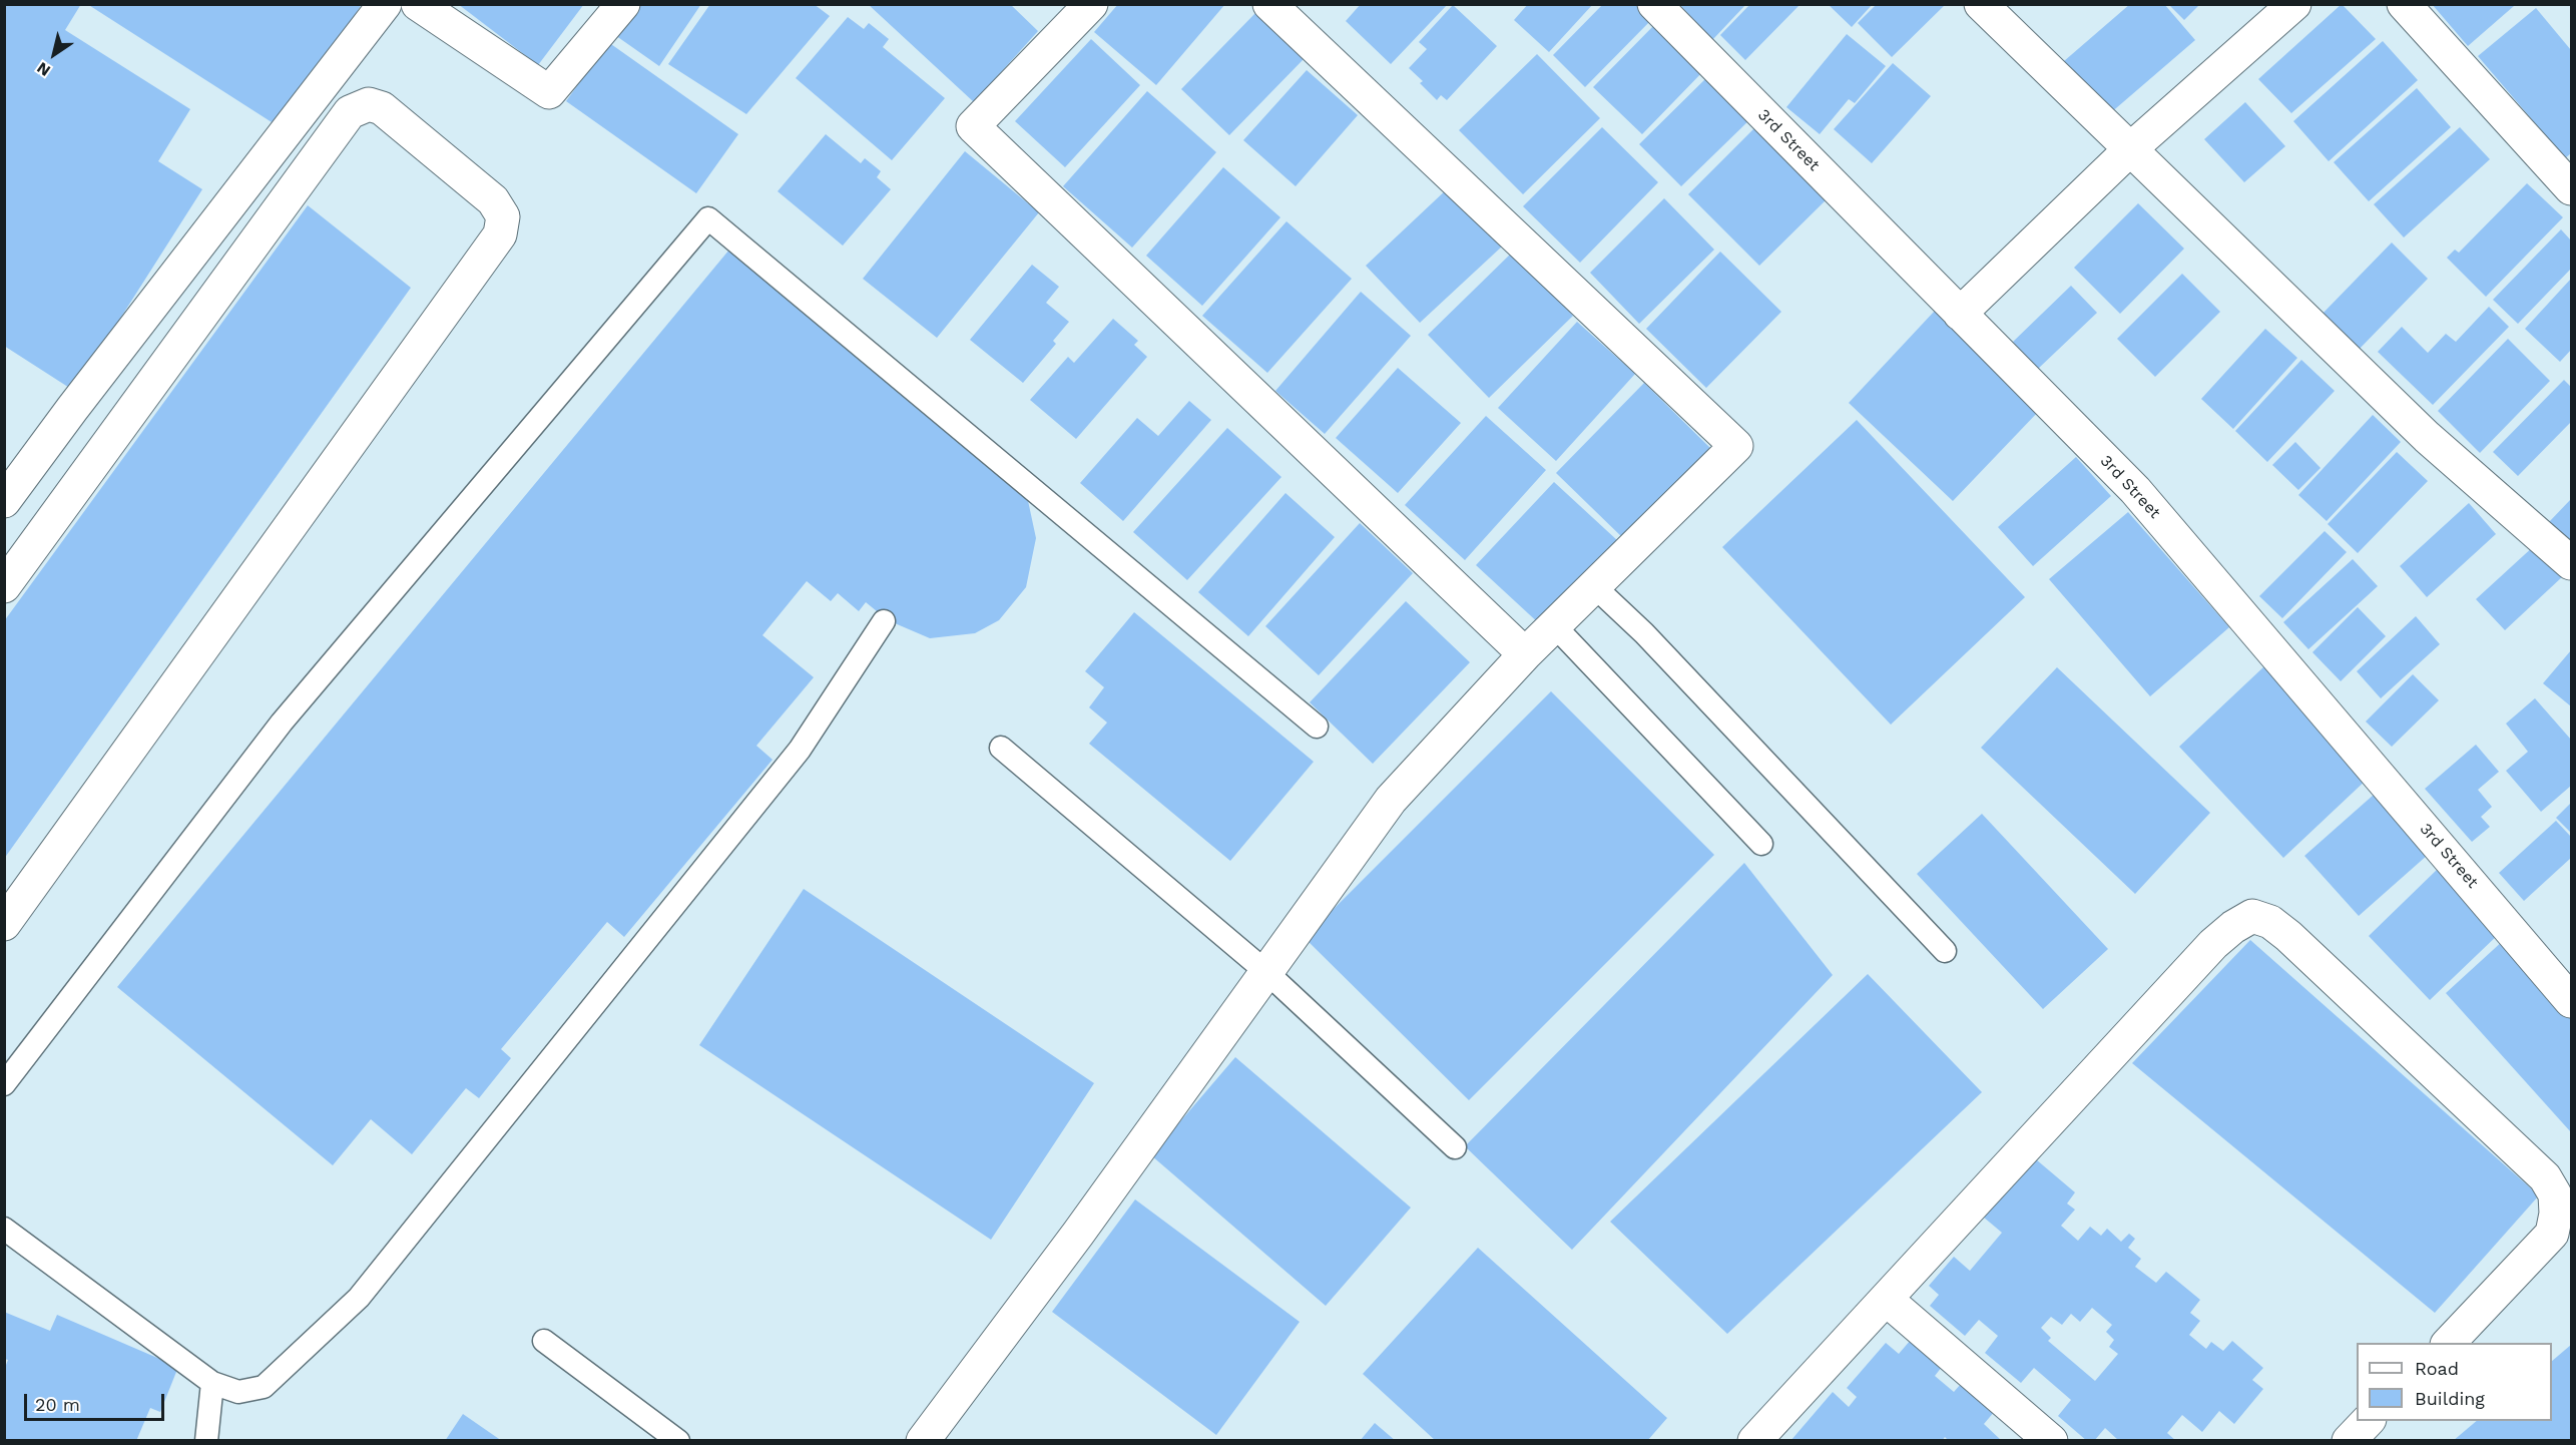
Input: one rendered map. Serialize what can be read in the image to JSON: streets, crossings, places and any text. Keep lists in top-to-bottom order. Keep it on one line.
{"streets":{"street":["3rd Street"]},"legend":["Road","Building"],"scale_bar":"20 m","north":"bottom left"}
